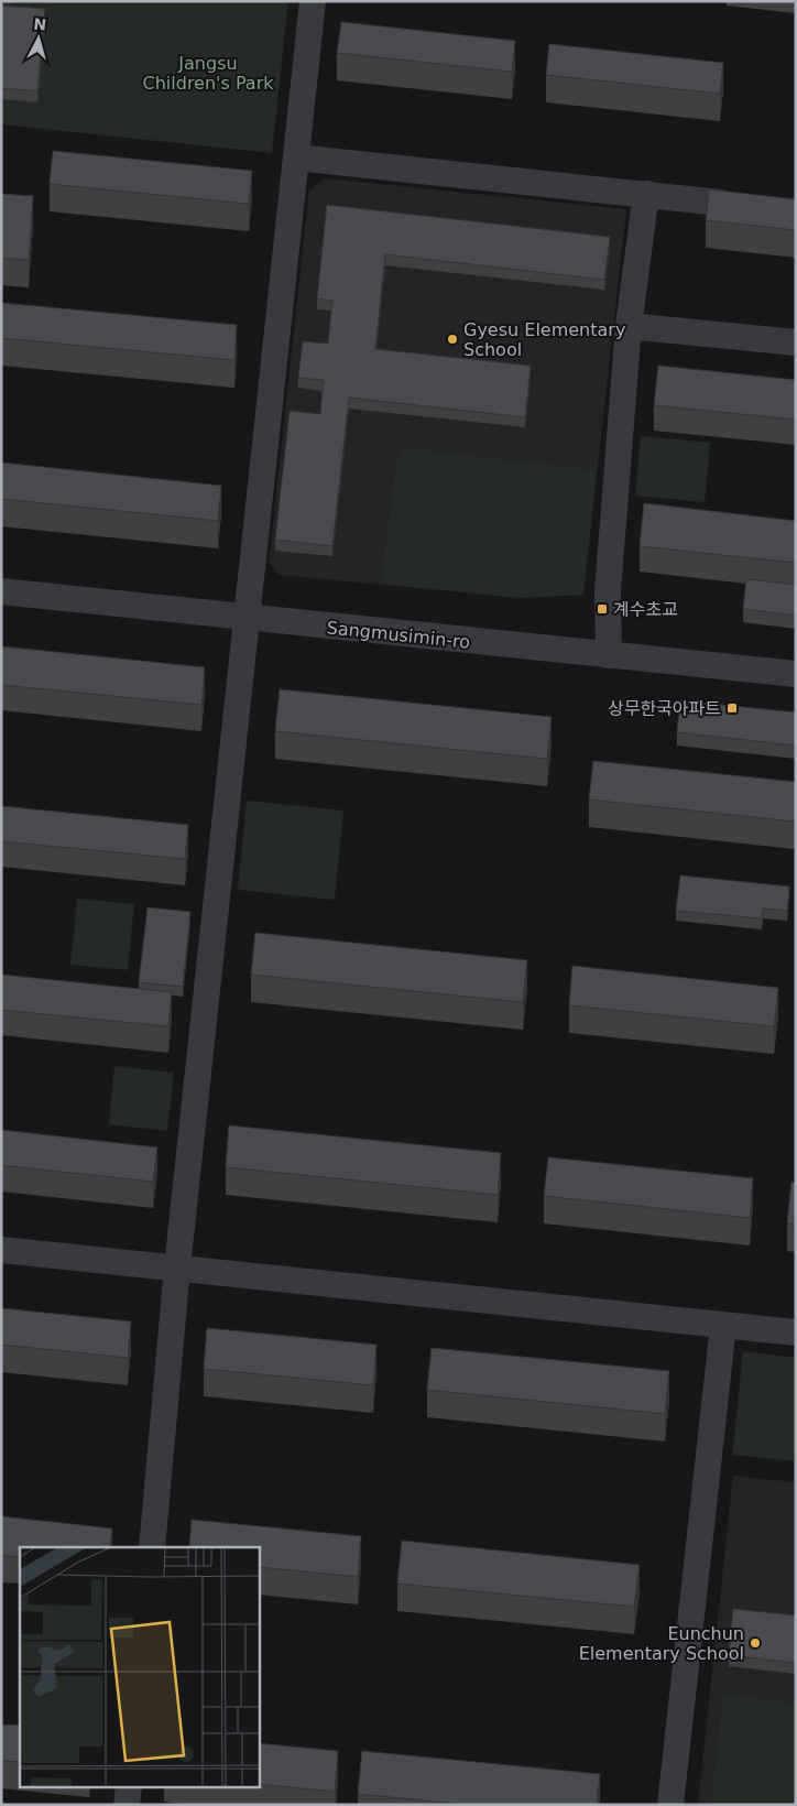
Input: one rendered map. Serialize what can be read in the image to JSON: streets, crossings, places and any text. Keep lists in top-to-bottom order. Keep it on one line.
{"streets":{"street":["Sangmusimin-ro"]},"parks":["Jangsu Children's Park"],"places":{"other":["Gyesu Elementary School","Eunchun Elementary School"],"transit":["계수초교","상무한국아파트"]},"north":"top"}
